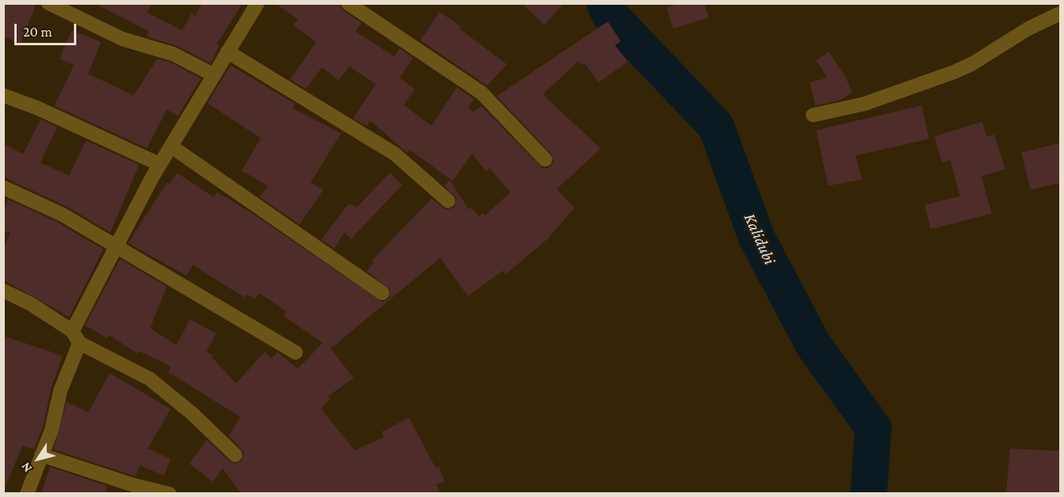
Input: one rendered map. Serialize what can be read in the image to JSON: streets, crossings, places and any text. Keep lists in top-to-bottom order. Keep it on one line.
{"water":["Kalidubi"],"scale_bar":"20 m","north":"bottom left"}
